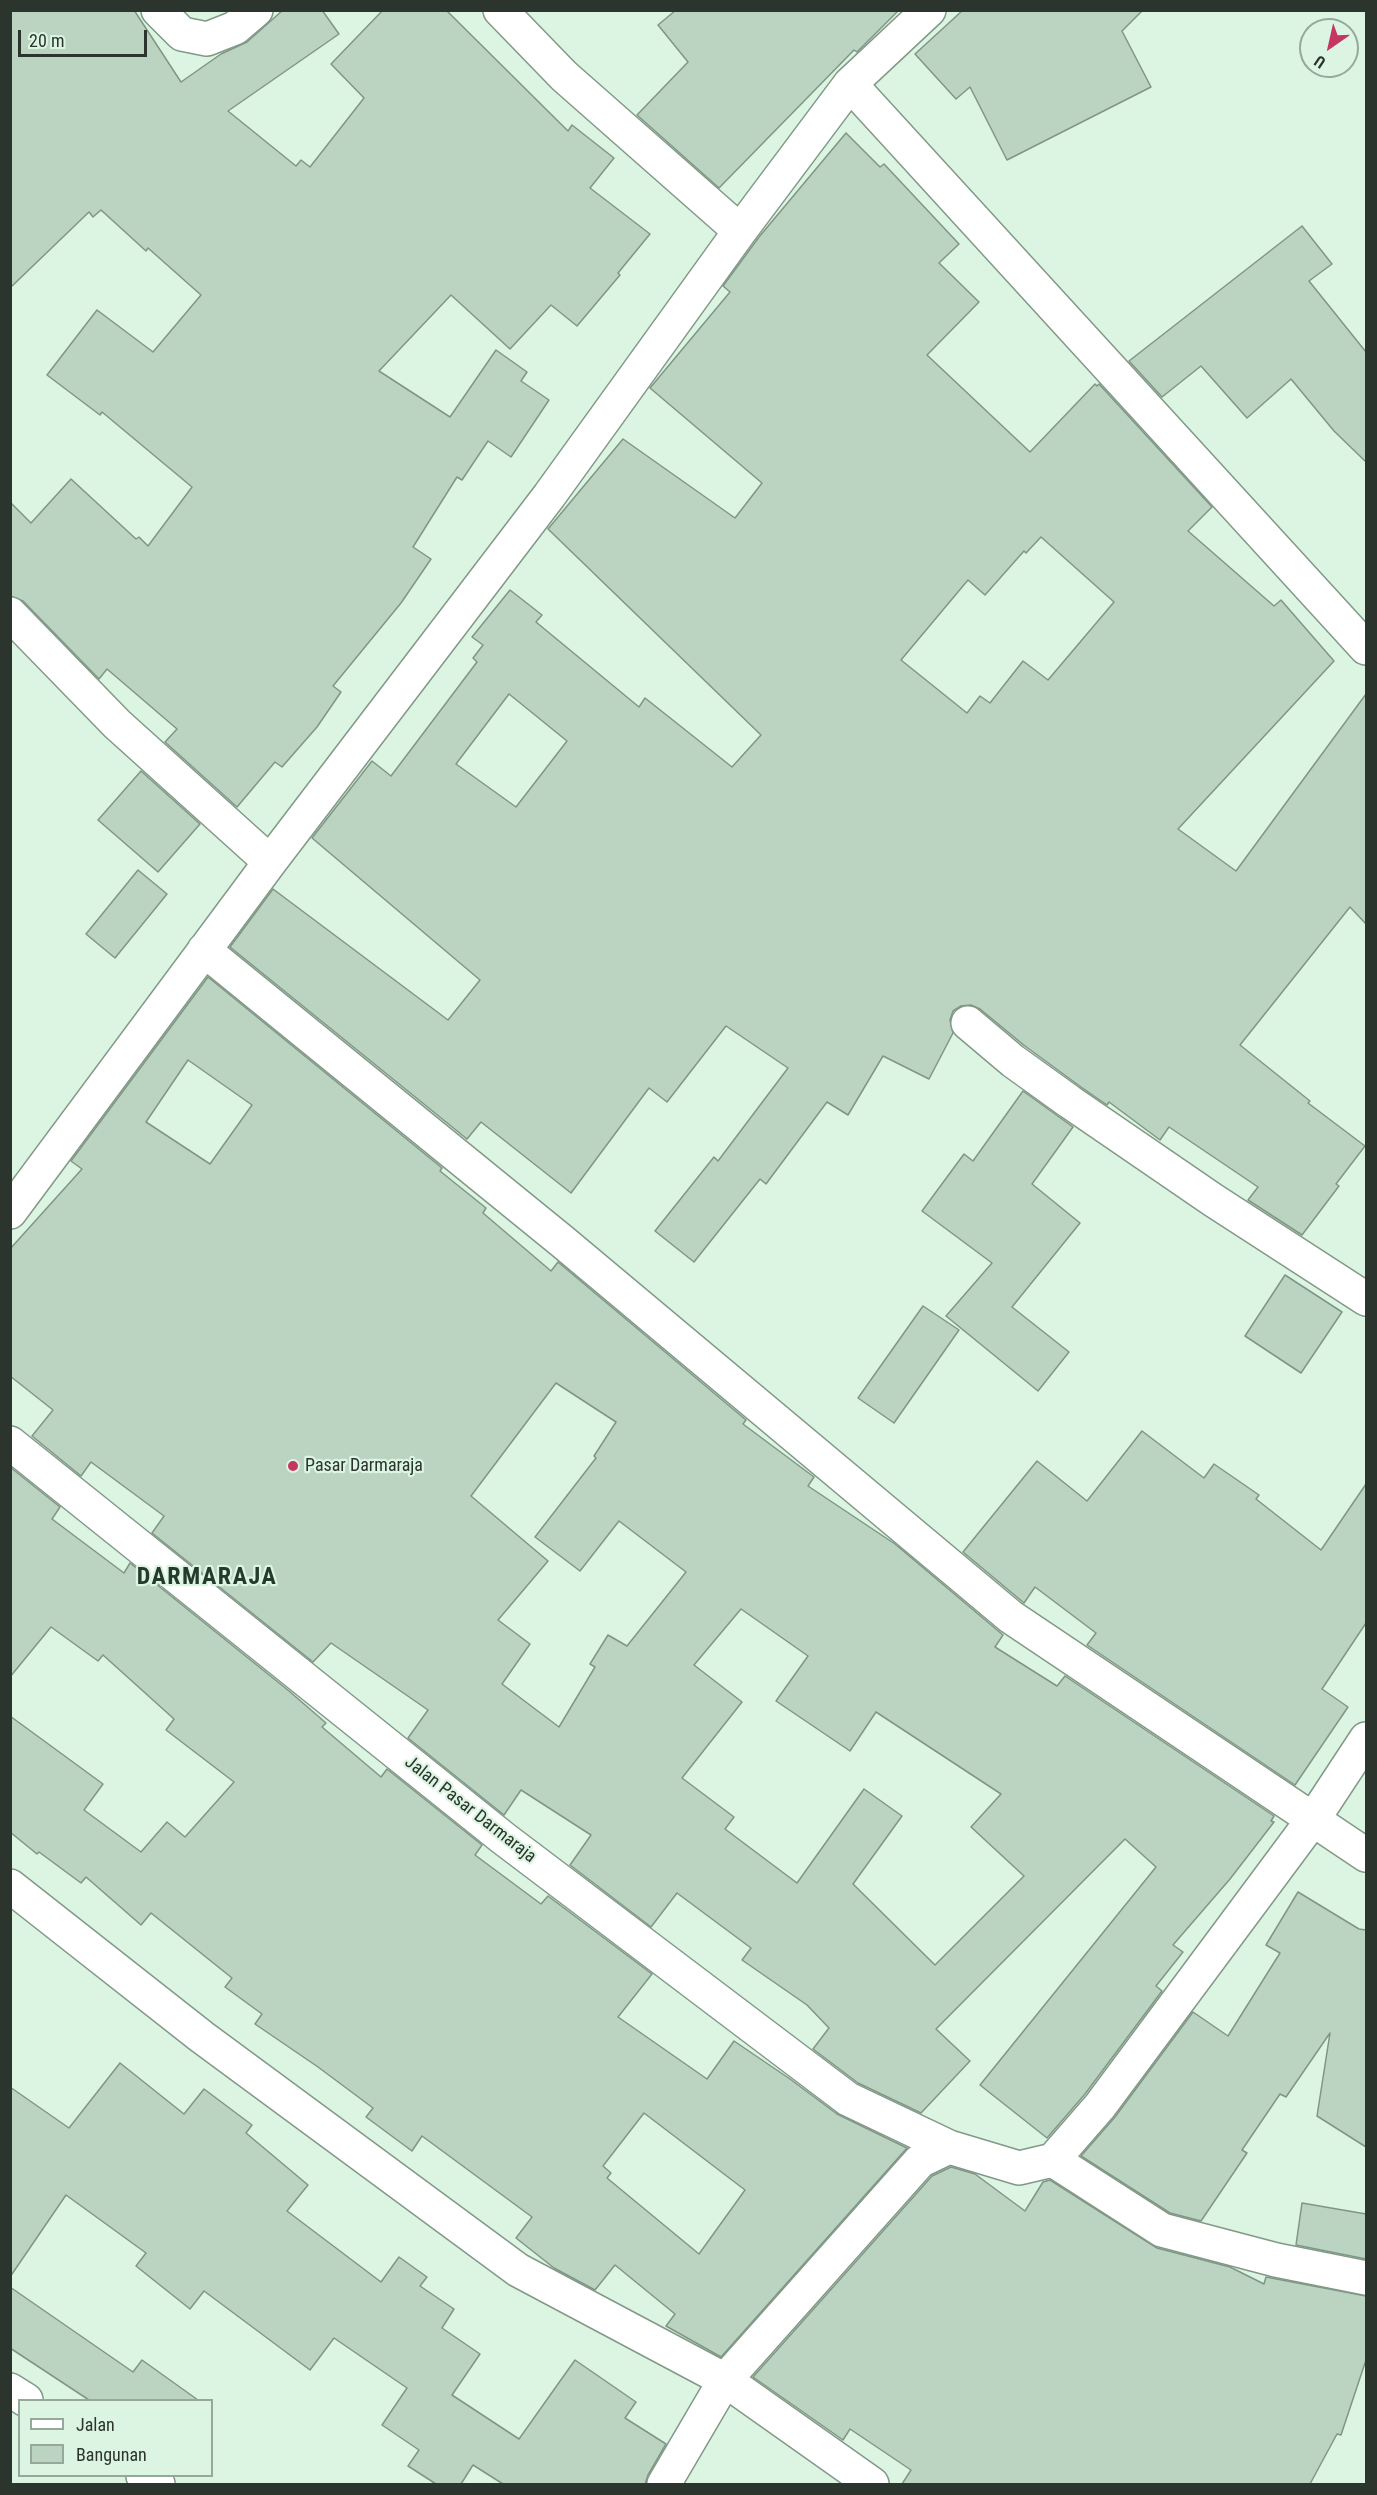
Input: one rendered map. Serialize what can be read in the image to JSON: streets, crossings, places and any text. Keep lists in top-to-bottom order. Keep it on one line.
{"streets":{"street":["Jalan Pasar Darmaraja"]},"districts":["DARMARAJA"],"places":["Pasar Darmaraja"],"legend":["Jalan","Bangunan"],"scale_bar":"20 m","north":"bottom left"}
